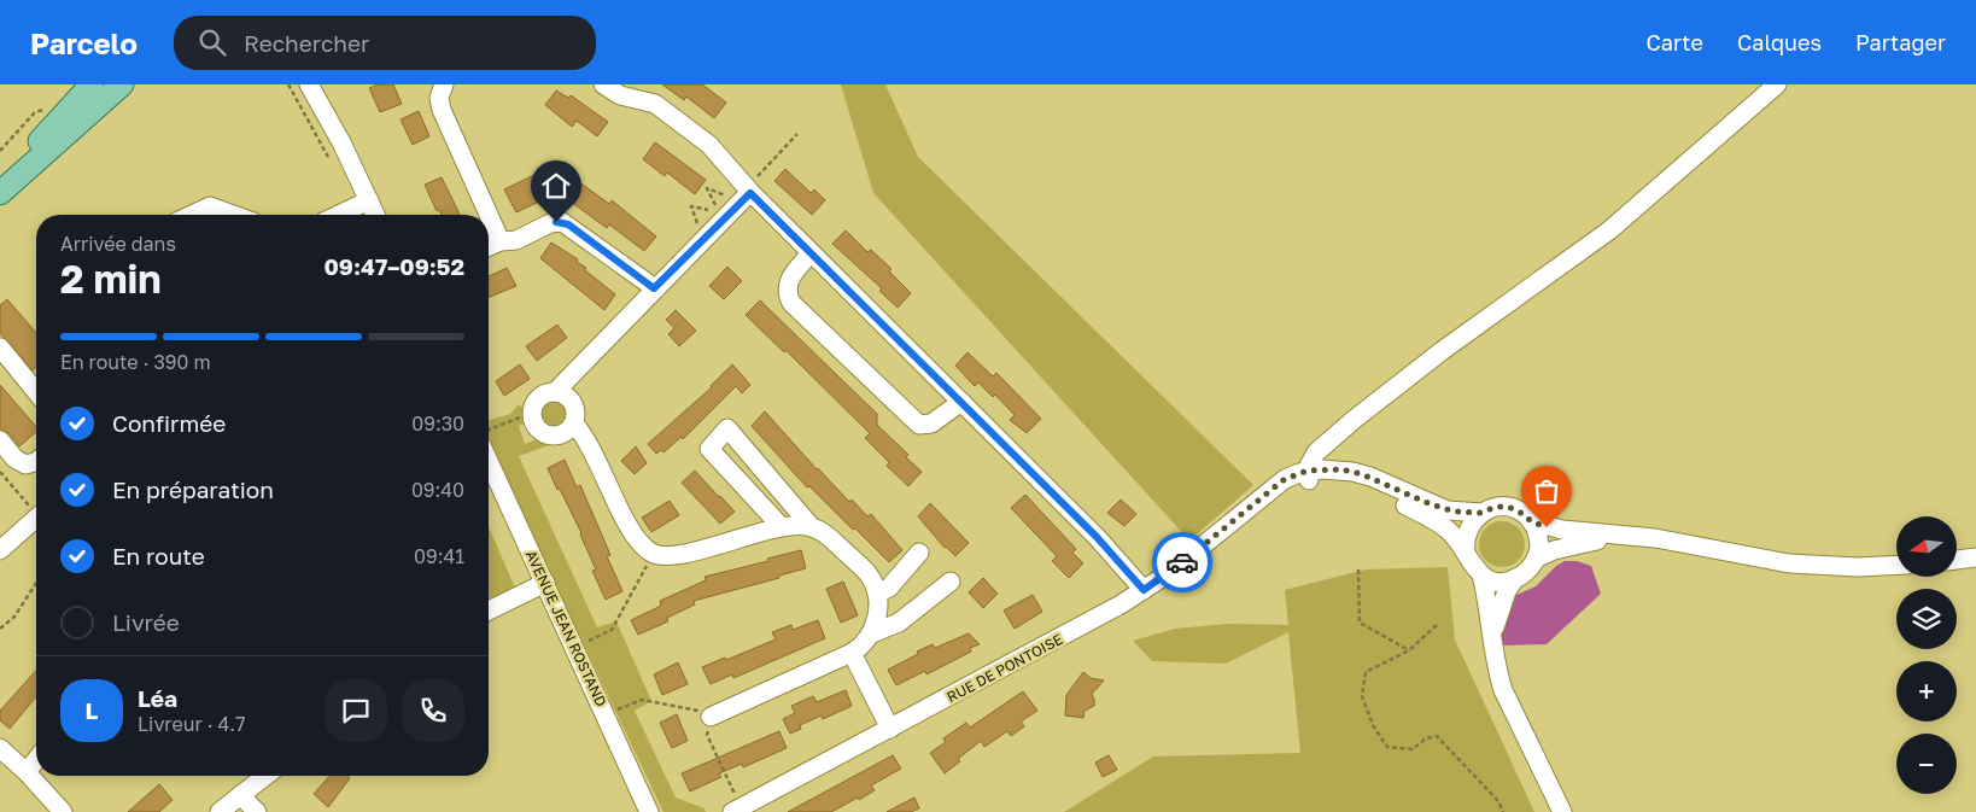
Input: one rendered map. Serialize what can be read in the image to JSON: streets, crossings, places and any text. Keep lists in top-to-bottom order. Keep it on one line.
{"streets":{"street":["AVENUE JEAN ROSTAND","RUE DE PONTOISE"]},"north":"left","page":{"header":"Parcelo","search":"Rechercher","nav":["Carte","Calques","Partager"],"heading":["2 min","Arrivée dans","09:47–09:52"],"panel":["Léa","Livreur · 4.7"],"bar":"En route · 390 m","list":[["Confirmée","09:30"],["En préparation","09:40"],["En route","09:41"],"Livrée"],"map_buttons":["+","−"],"round":"L"}}
